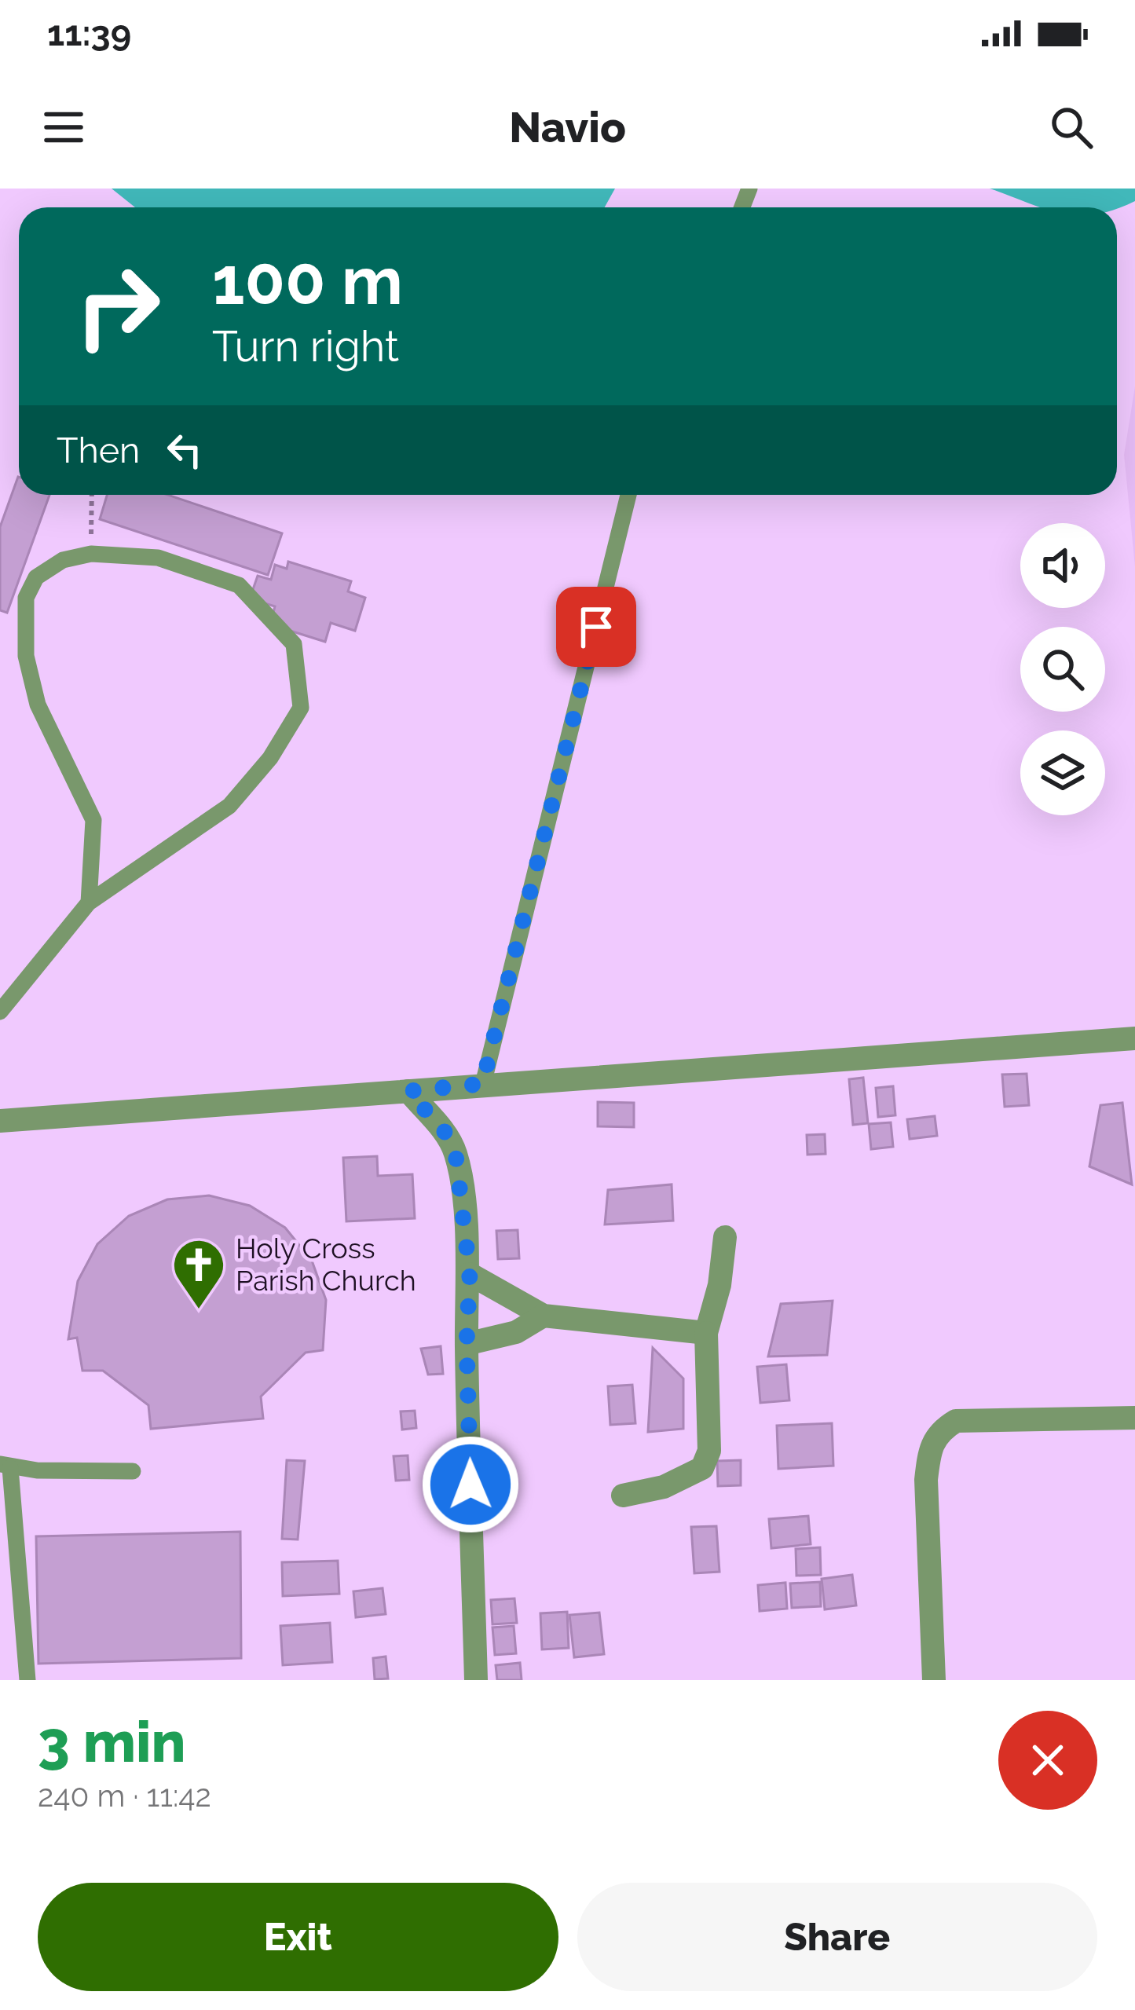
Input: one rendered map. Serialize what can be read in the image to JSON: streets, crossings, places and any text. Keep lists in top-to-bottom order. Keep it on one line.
{"places":{"church":["Holy Cross Parish Church"]},"page":{"status":"11:39","header":"Navio","turn":["100 m","Turn right"],"then":"Then","heading":["3 min","240 m · 11:42"],"buttons":["Exit","Share"]}}
